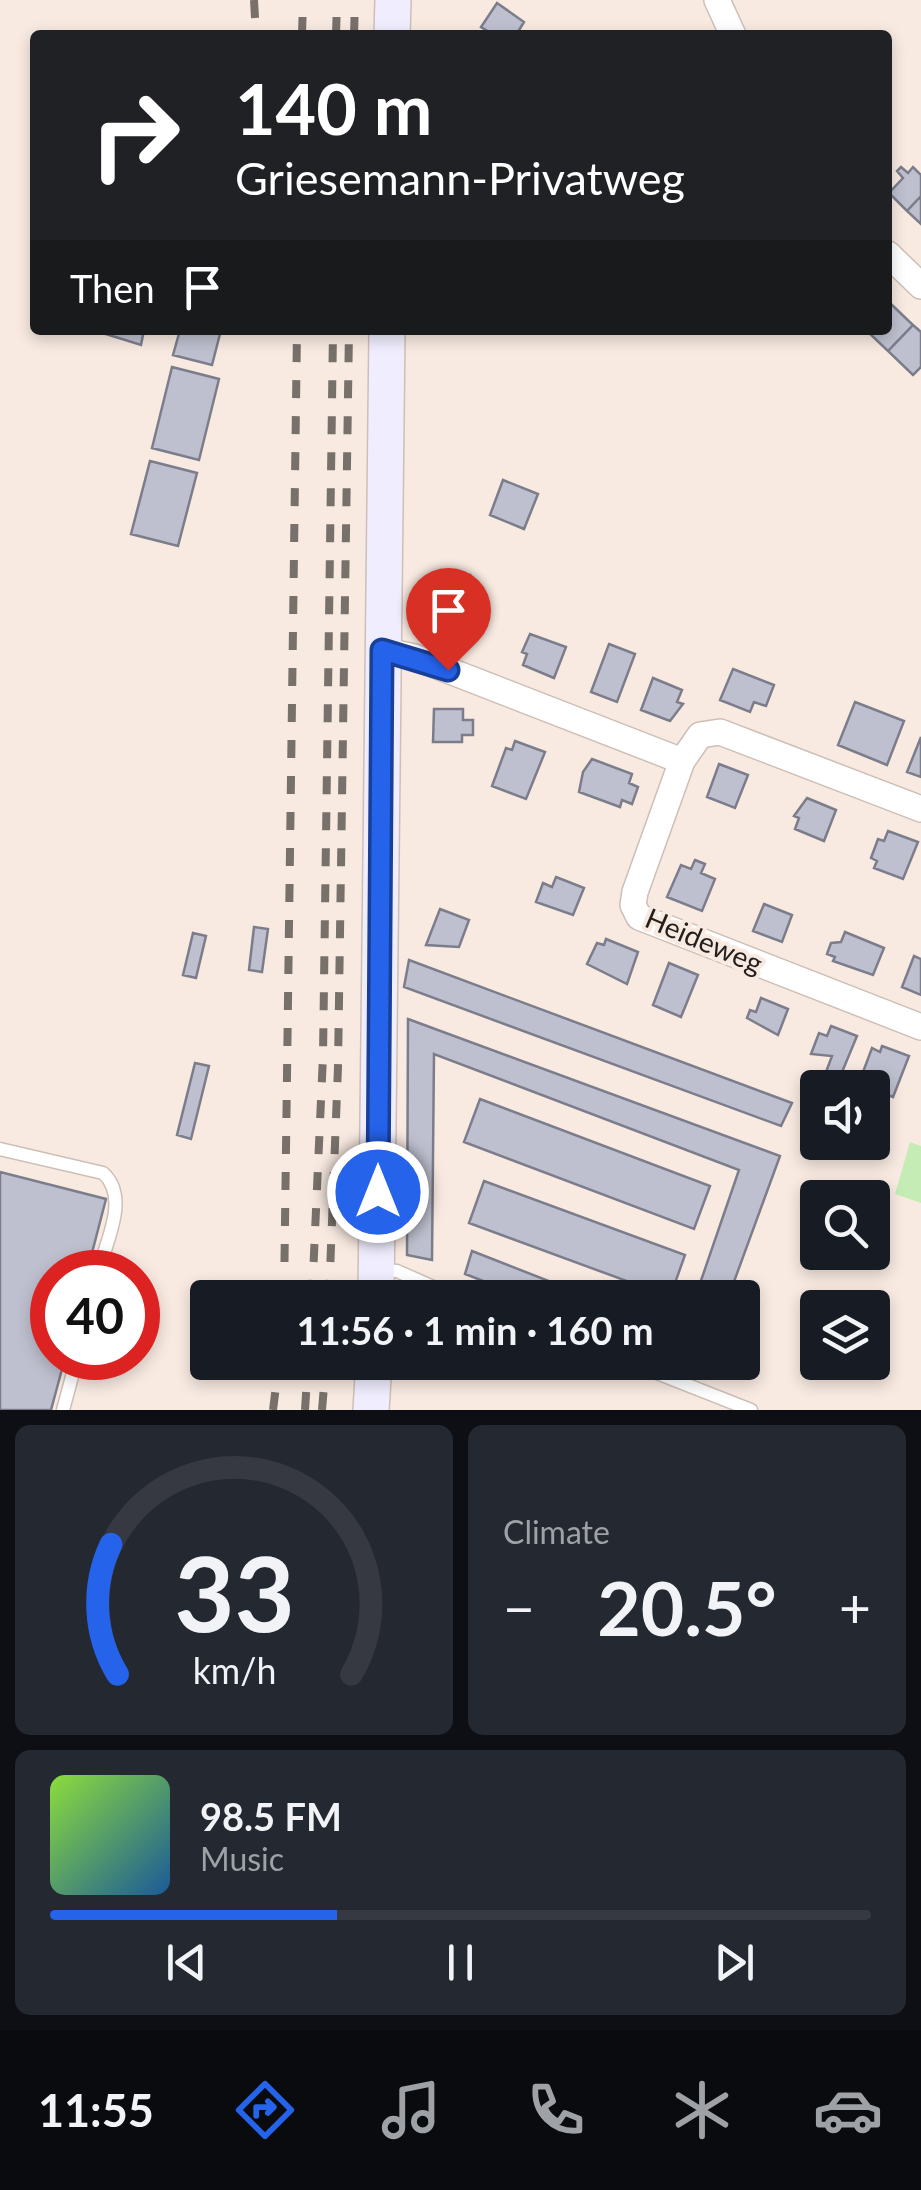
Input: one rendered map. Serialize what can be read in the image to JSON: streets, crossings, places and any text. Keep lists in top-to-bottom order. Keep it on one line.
{"streets":{"street":["Heideweg"]},"page":{"turn":["140 m","Griesemann-Privatweg"],"then":"Then","limit":"40","trip":"11:56 · 1 min · 160 m","tile":"Climate","heat":["−","20.5°","+"],"song":["98.5 FM","Music"],"tabs":"11:55","gauge":["33","km/h"]}}
